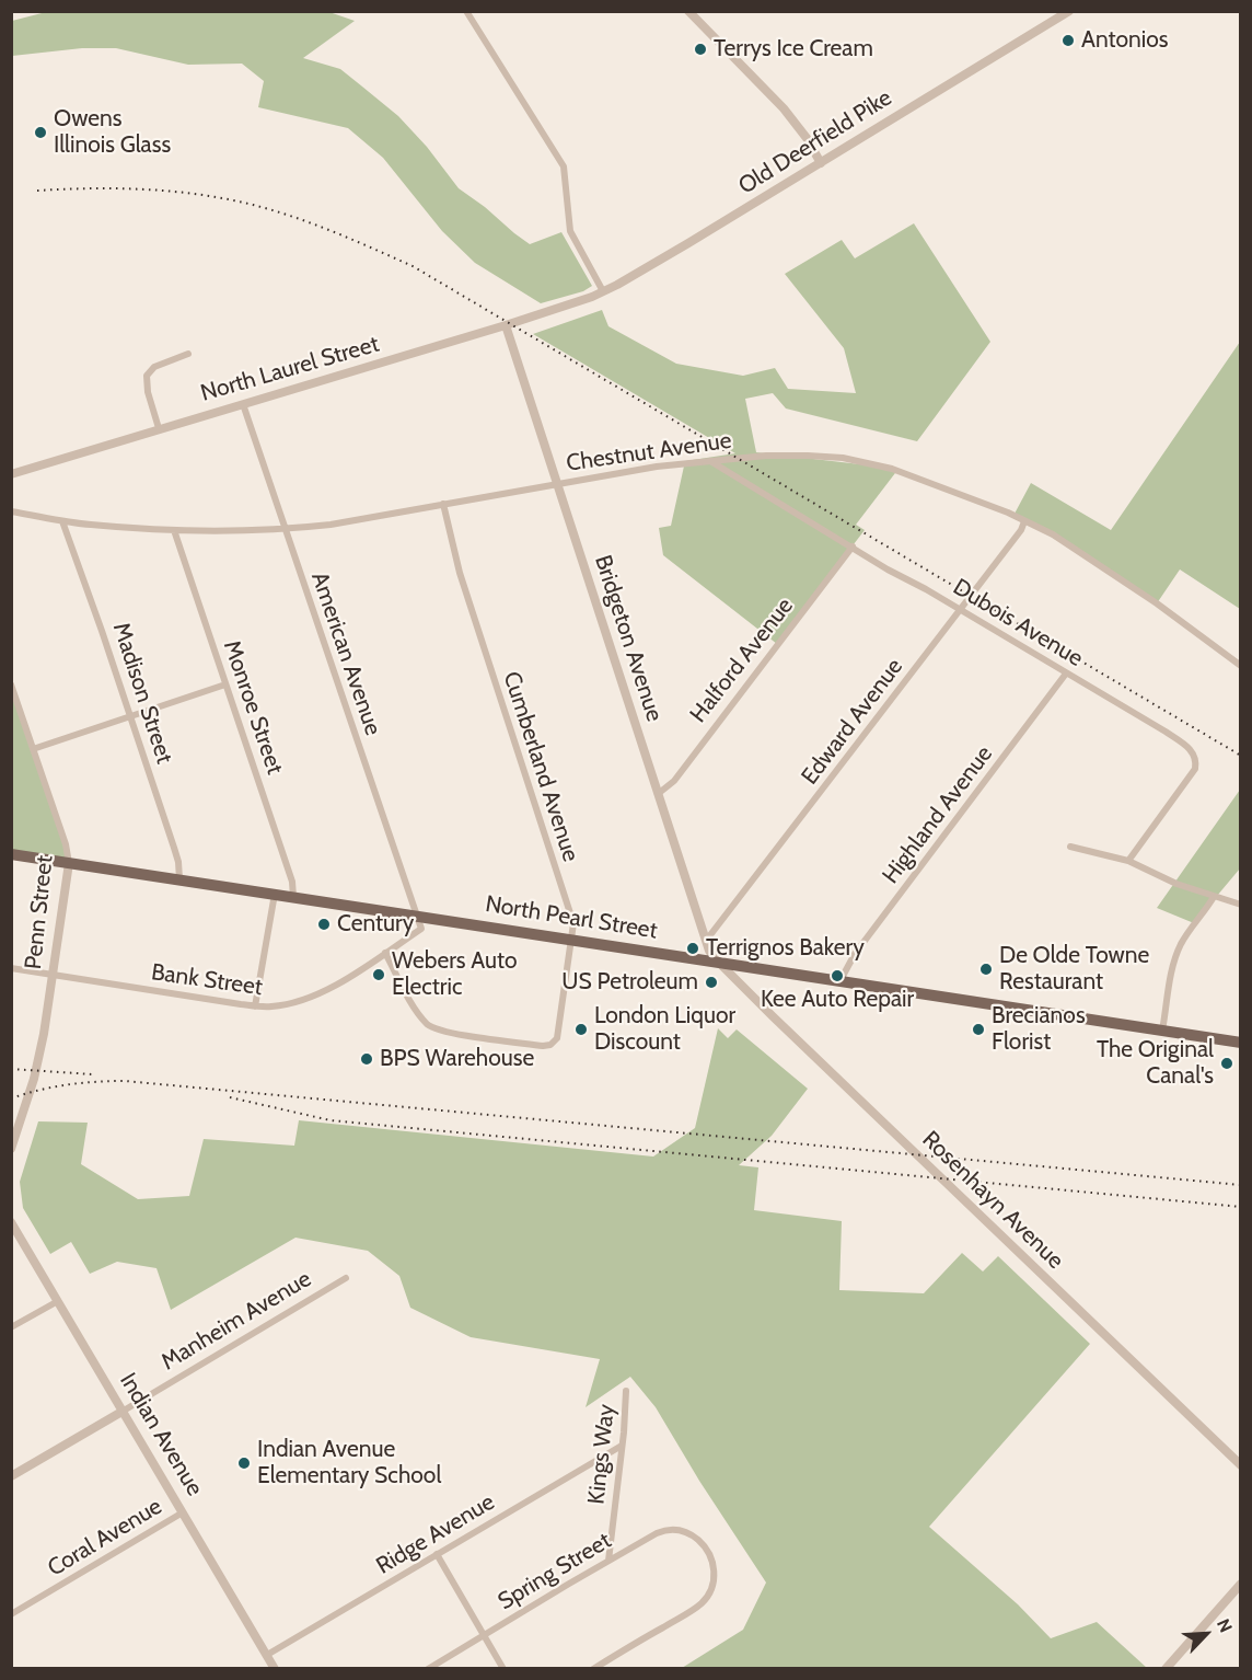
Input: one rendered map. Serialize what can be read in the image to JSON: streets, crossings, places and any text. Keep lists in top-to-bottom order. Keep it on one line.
{"streets":{"main road":["North Pearl Street"],"street":["Old Deerfield Pike","North Laurel Street","Chestnut Avenue","Dubois Avenue","Bridgeton Avenue","American Avenue","Halford Avenue","Madison Street","Monroe Street","Edward Avenue","Cumberland Avenue","Highland Avenue","Penn Street","Bank Street","Rosenhayn Avenue","Manheim Avenue","Indian Avenue","Kings Way","Ridge Avenue","Coral Avenue","Spring Street"]},"crossings":[["Old Deerfield Pike","North Laurel Street"],["North Laurel Street","Bridgeton Avenue"],["North Laurel Street","American Avenue"],["Chestnut Avenue","Dubois Avenue"],["Chestnut Avenue","Bridgeton Avenue"],["Chestnut Avenue","American Avenue"],["Chestnut Avenue","Madison Street"],["Chestnut Avenue","Monroe Street"],["Chestnut Avenue","Edward Avenue"],["Chestnut Avenue","Cumberland Avenue"],["Dubois Avenue","Halford Avenue"],["Dubois Avenue","Edward Avenue"],["Dubois Avenue","Highland Avenue"],["Bridgeton Avenue","Halford Avenue"],["Bridgeton Avenue","Edward Avenue"],["Bridgeton Avenue","North Pearl Street"],["Bridgeton Avenue","Rosenhayn Avenue"],["American Avenue","North Pearl Street"],["American Avenue","Bank Street"],["Madison Street","North Pearl Street"],["Monroe Street","North Pearl Street"],["Cumberland Avenue","North Pearl Street"],["Cumberland Avenue","Bank Street"],["Highland Avenue","North Pearl Street"],["Penn Street","North Pearl Street"],["Penn Street","Bank Street"],["North Pearl Street","Bank Street"],["North Pearl Street","Rosenhayn Avenue"],["Manheim Avenue","Indian Avenue"],["Indian Avenue","Ridge Avenue"],["Indian Avenue","Coral Avenue"],["Kings Way","Ridge Avenue"],["Kings Way","Spring Street"]],"places":["Antonios","Terrys Ice Cream","Owens Illinois Glass","Century","Terrignos Bakery","De Olde Towne Restaurant","Webers Auto Electric","Kee Auto Repair","US Petroleum","London Liquor Discount","Brecianos Florist","BPS Warehouse","The Original Canal's","Indian Avenue Elementary School"],"north":"top right"}
